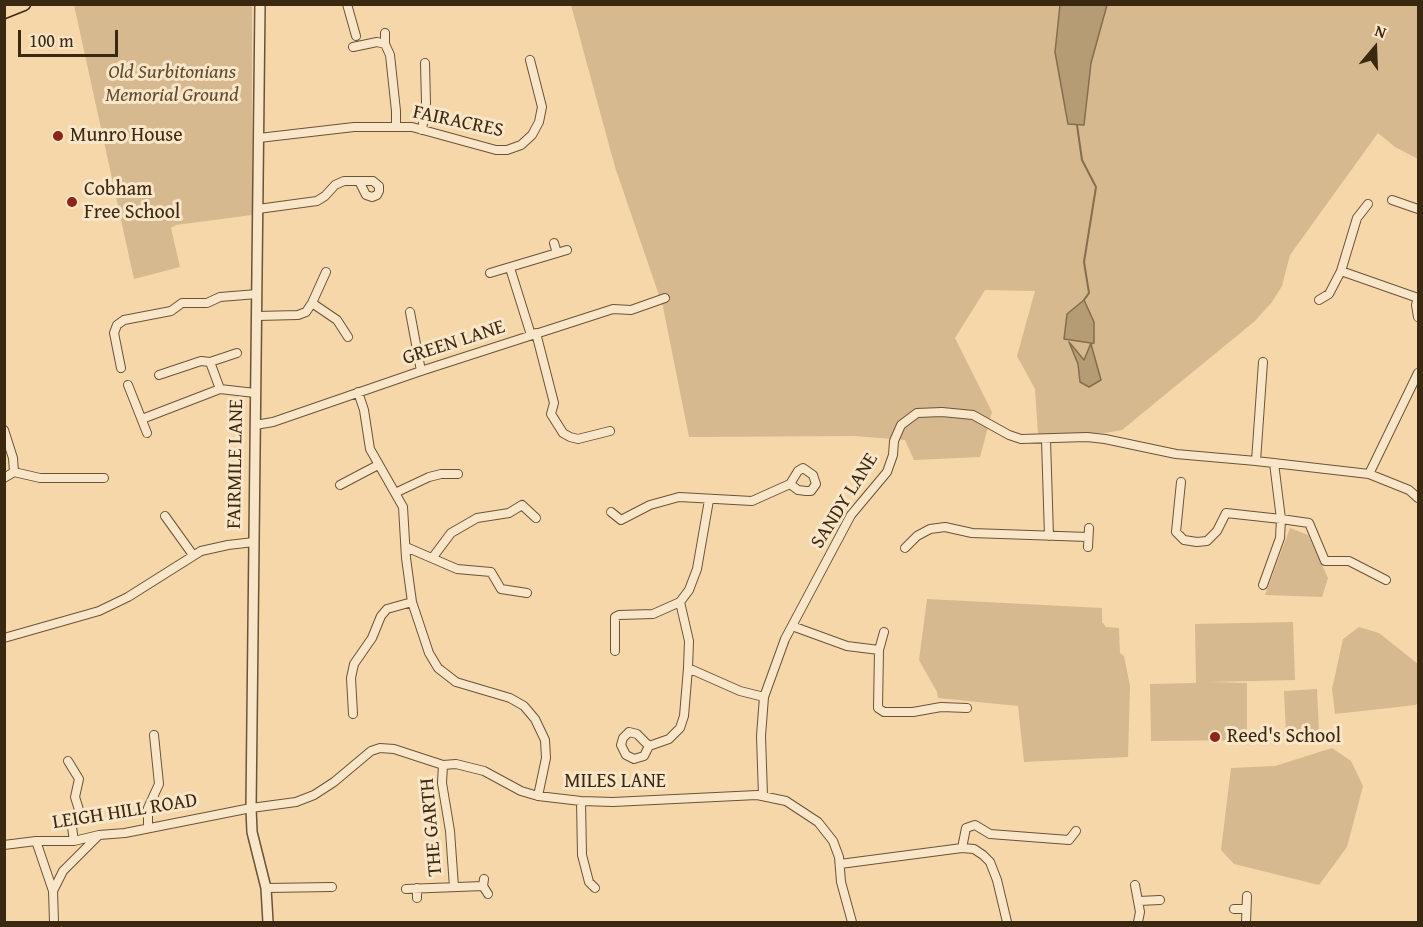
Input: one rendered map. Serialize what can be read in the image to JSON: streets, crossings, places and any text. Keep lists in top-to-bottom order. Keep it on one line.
{"streets":{"street":["FAIRACRES","GREEN LANE","FAIRMILE LANE","SANDY LANE","MILES LANE","LEIGH HILL ROAD","THE GARTH"]},"crossings":[["FAIRACRES","FAIRMILE LANE"],["GREEN LANE","FAIRMILE LANE"],["FAIRMILE LANE","MILES LANE"],["FAIRMILE LANE","LEIGH HILL ROAD"],["SANDY LANE","MILES LANE"],["MILES LANE","LEIGH HILL ROAD"],["MILES LANE","THE GARTH"]],"parks":["Old Surbitonians Memorial Ground"],"places":["Munro House","Cobham Free School","Reed's School"],"scale_bar":"100 m","north":"top"}
